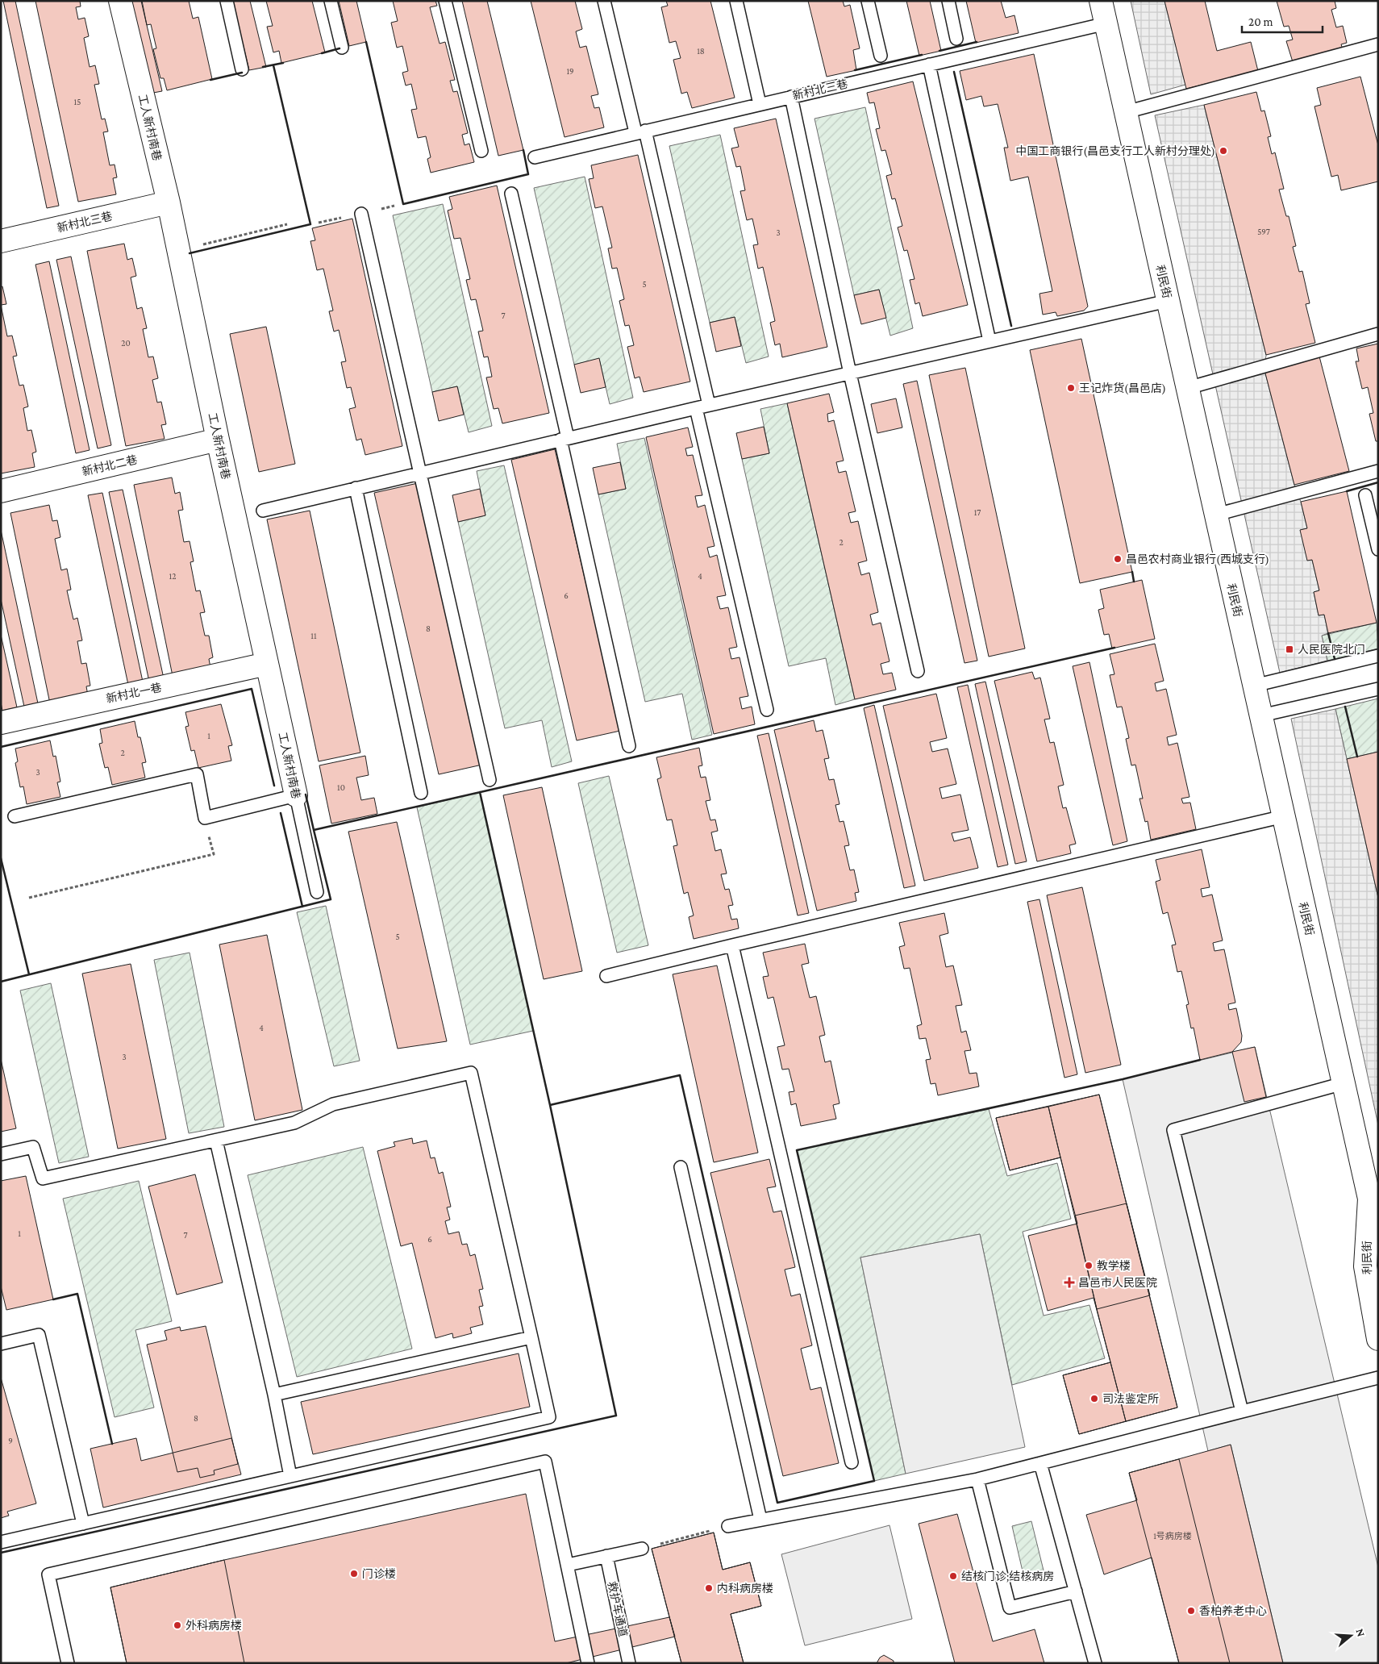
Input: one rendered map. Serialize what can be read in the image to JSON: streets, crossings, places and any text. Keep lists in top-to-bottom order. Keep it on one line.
{"streets":{"street":["新村北三巷","工人新村南巷","利民街","新村北二巷","新村北一巷"],"lane":["救护车通道"]},"crossings":[["新村北三巷","工人新村南巷"],["新村北三巷","利民街"],["工人新村南巷","新村北二巷"],["工人新村南巷","新村北一巷"]],"places":{"other":["中国工商银行(昌邑支行工人新村分理处)","王记炸货(昌邑店)","昌邑农村商业银行(西城支行)","教学楼","司法鉴定所","门诊楼","结核门诊;结核病房","内科病房楼","香柏养老中心","外科病房楼"],"transit":["人民医院北门"],"health":["昌邑市人民医院"]},"house_numbers":["18","19","15","597","3","5","7","20","17","2","12","4","6","8","11","1","2","3","10","5","4","3","1","7","6","8","9","1号病房楼"],"scale_bar":"20 m","north":"right"}
